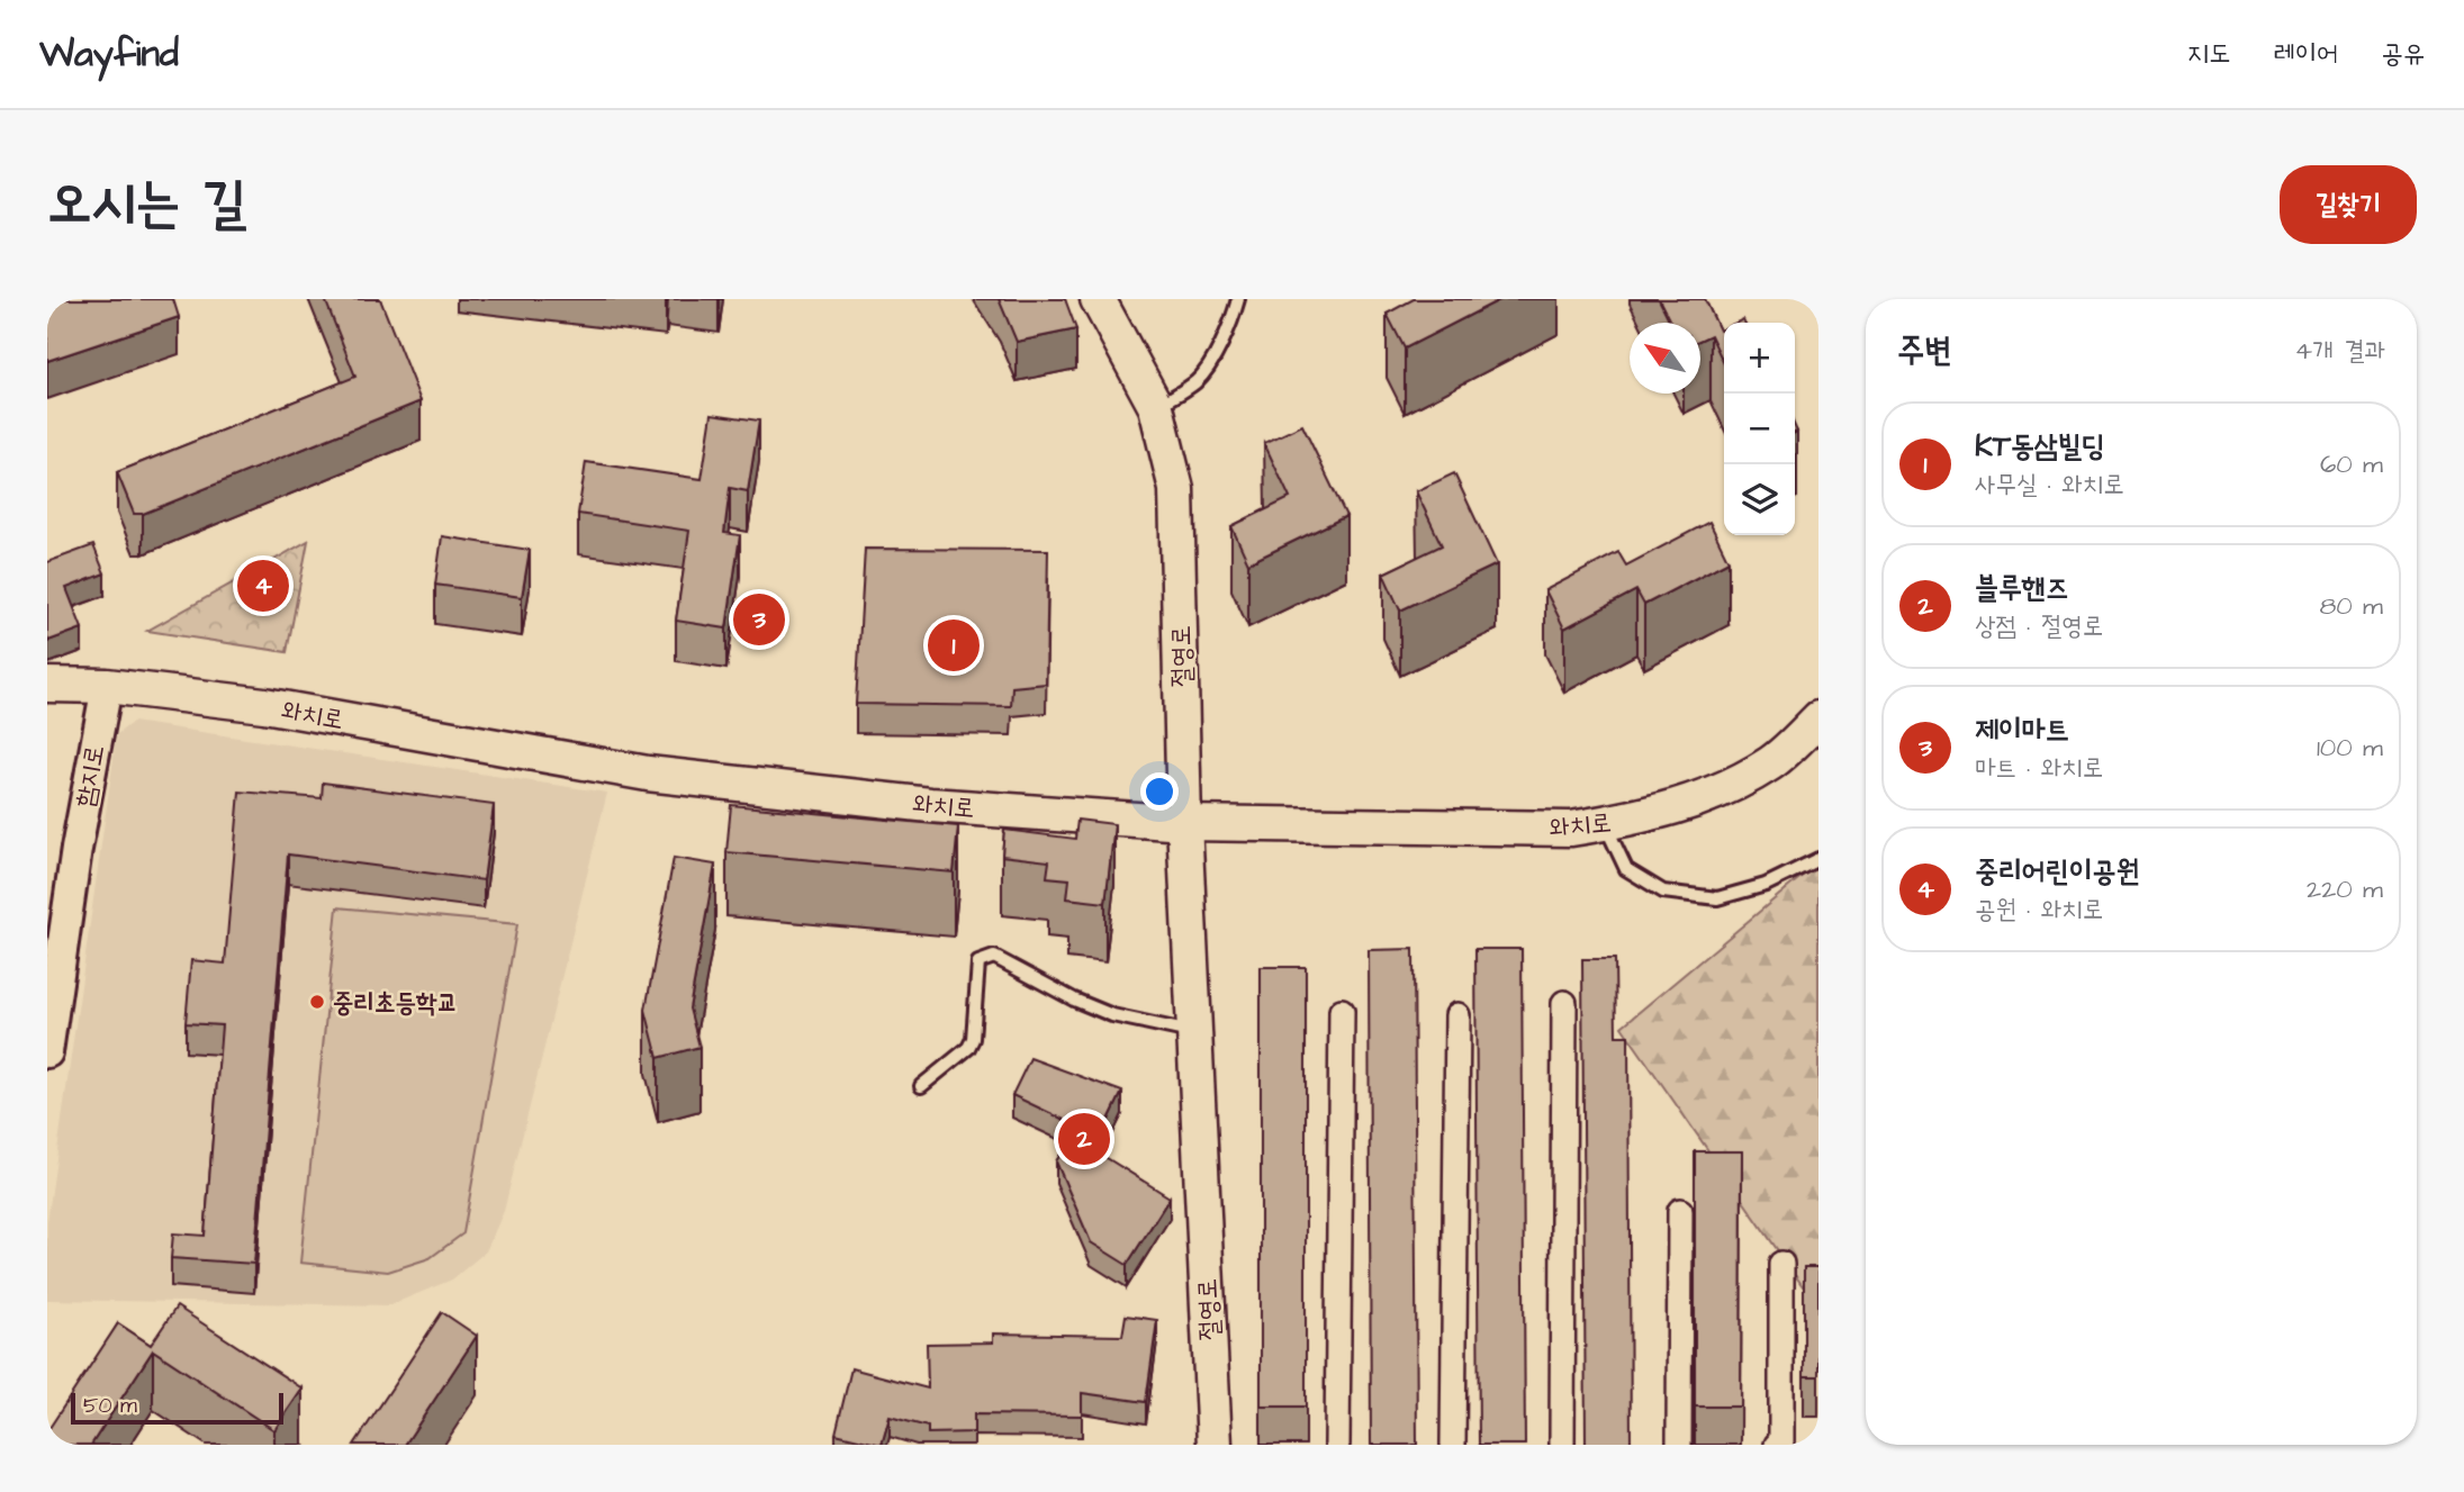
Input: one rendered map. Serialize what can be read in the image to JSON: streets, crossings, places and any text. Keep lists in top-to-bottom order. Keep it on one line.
{"streets":{"main road":["절영로","와치로"],"street":["함지로"]},"crossings":[["절영로","와치로"],["와치로","함지로"]],"places":["중리초등학교"],"scale_bar":"50 m","north":"top left","page":{"header":"Wayfind","nav":["지도","레이어","공유"],"buttons":"길찾기","title":"오시는 길","heading":["주변","4개 결과"],"map_buttons":["+","−"],"list":[{"mark":"1","name":"KT동삼빌딩","note":"사무실 · 와치로","value":"60 m"},{"mark":"2","name":"블루핸즈","note":"상점 · 절영로","value":"80 m"},{"mark":"3","name":"제이마트","note":"마트 · 와치로","value":"100 m"},{"mark":"4","name":"중리어린이공원","note":"공원 · 와치로","value":"220 m"}],"pins":["4","3","1","2"],"scale":"50 m"}}
